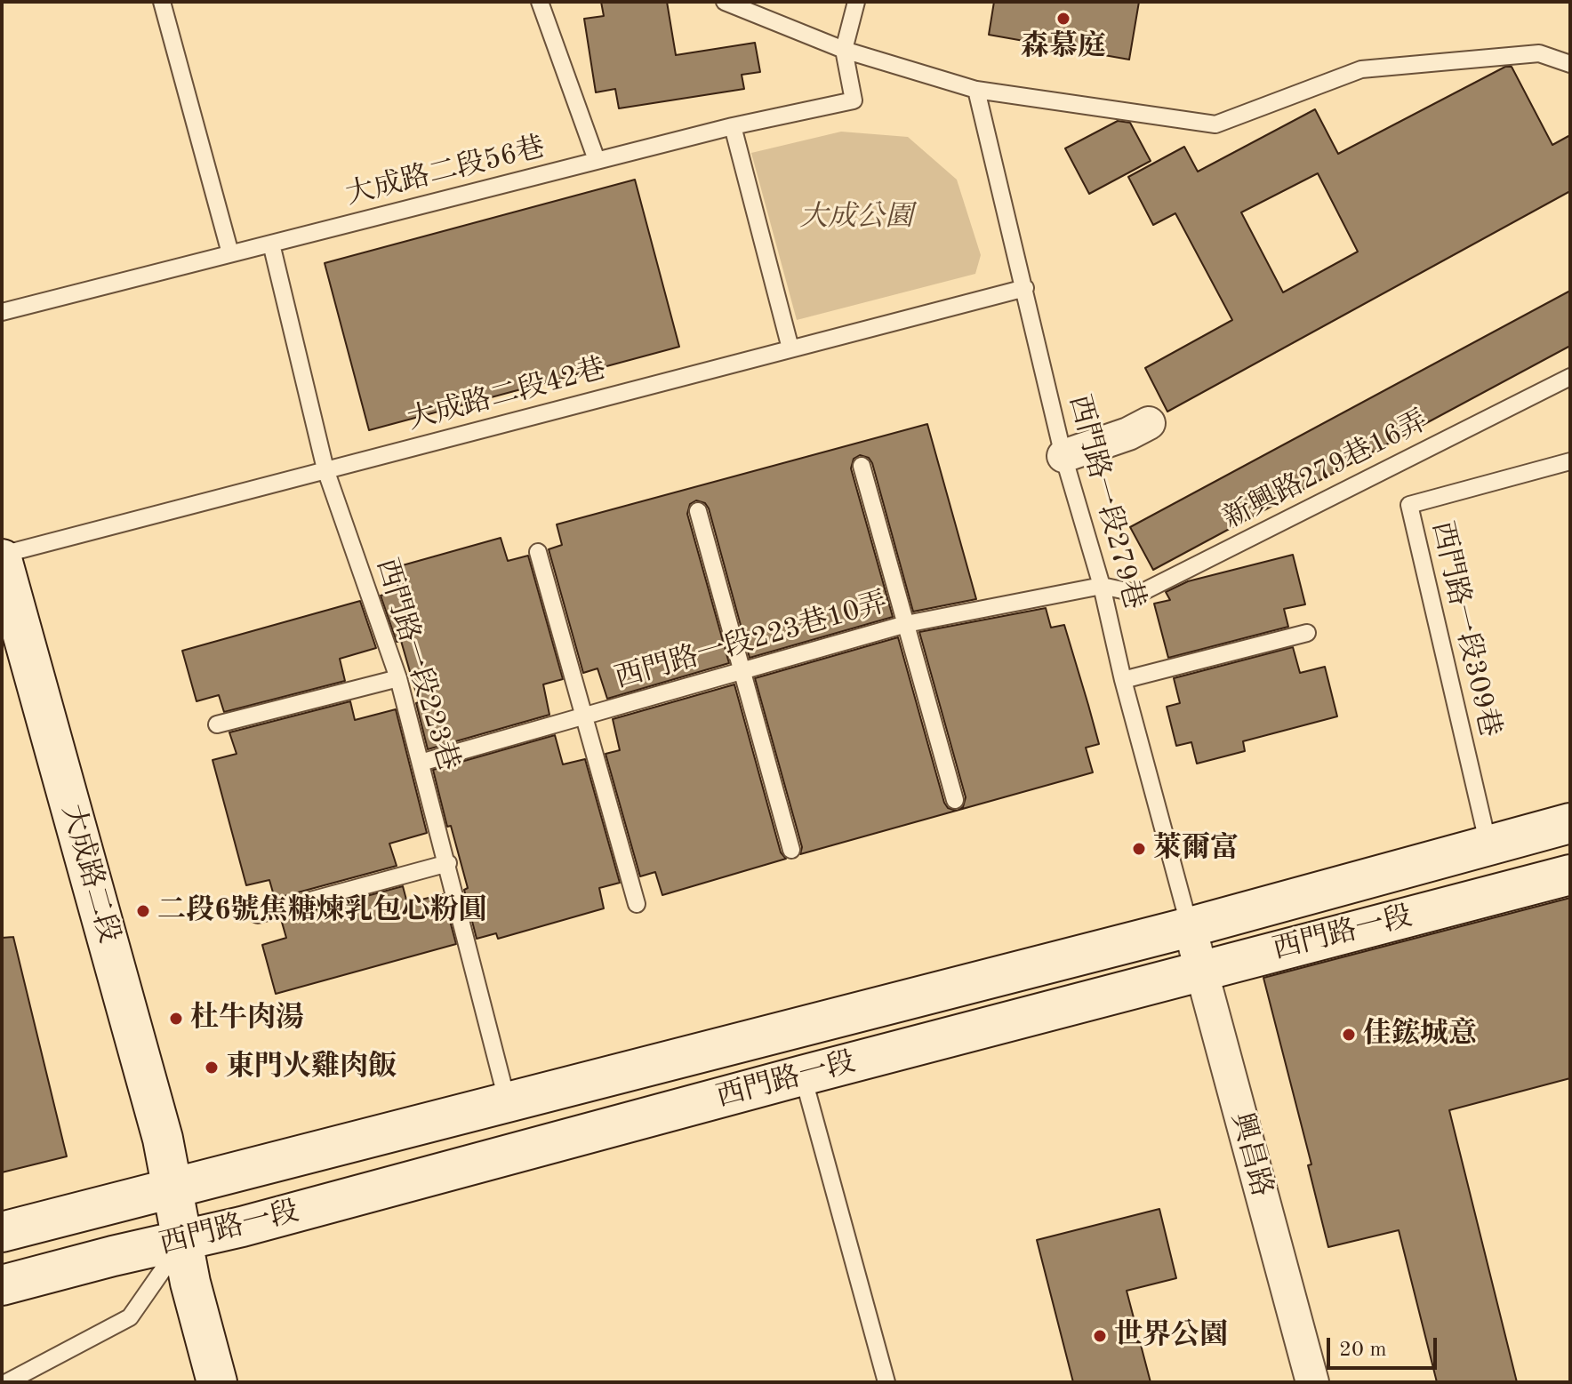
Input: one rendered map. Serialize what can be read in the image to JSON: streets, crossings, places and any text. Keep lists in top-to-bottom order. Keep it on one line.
{"streets":{"street":["大成路二段","西門路一段","興昌路"],"lane":["大成路二段56巷","大成路二段42巷","新興路279巷16弄","西門路一段279巷","西門路一段309巷","西門路一段223巷10弄","西門路一段223巷"]},"crossings":[["大成路二段56巷","西門路一段223巷"],["大成路二段42巷","西門路一段279巷"],["大成路二段42巷","西門路一段223巷"],["大成路二段42巷","大成路二段"],["新興路279巷16弄","西門路一段279巷"],["新興路279巷16弄","西門路一段223巷10弄"],["西門路一段279巷","西門路一段223巷10弄"],["西門路一段279巷","西門路一段"],["西門路一段279巷","興昌路"],["西門路一段309巷","西門路一段"],["西門路一段223巷10弄","西門路一段223巷"],["西門路一段223巷","西門路一段"],["大成路二段","西門路一段"],["西門路一段","興昌路"]],"parks":["大成公園"],"places":["森慕庭","萊爾富","二段6號焦糖煉乳包心粉圓","杜牛肉湯","佳鋐城意","東門火雞肉飯","世界公園"],"scale_bar":"20 m"}
